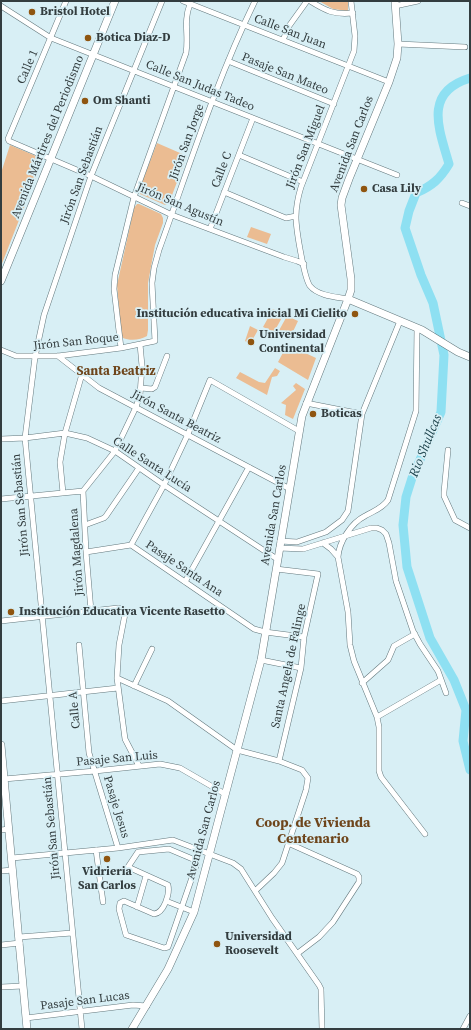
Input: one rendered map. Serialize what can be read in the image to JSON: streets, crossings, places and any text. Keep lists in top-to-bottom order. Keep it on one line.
{"streets":{"main road":["Avenida Mártires del Periodismo","Avenida San Carlos"],"street":["Calle San Juan","Calle 1","Pasaje San Mateo","Calle San Judas Tadeo","Jirón San Jorge","Jirón San Miguel","Calle C","Jirón San Sebastián","Jirón San Agustín","Jirón San Roque","Jirón Santa Beatriz","Calle Santa Lucía","Jirón Magdalena","Pasaje Santa Ana","Santa Angela de Falinge","Calle A","Pasaje San Luis","Pasaje Jesus","Pasaje San Lucas"]},"crossings":[["Calle San Juan","Jirón San Jorge"],["Calle San Juan","Avenida San Carlos"],["Calle San Juan","Jirón San Miguel"],["Calle 1","Calle San Judas Tadeo"],["Calle 1","Jirón San Agustín"],["Pasaje San Mateo","Jirón San Jorge"],["Pasaje San Mateo","Jirón San Miguel"],["Calle San Judas Tadeo","Avenida Mártires del Periodismo"],["Calle San Judas Tadeo","Jirón San Jorge"],["Calle San Judas Tadeo","Avenida San Carlos"],["Calle San Judas Tadeo","Jirón San Miguel"],["Calle San Judas Tadeo","Calle C"],["Calle San Judas Tadeo","Jirón San Sebastián"],["Avenida Mártires del Periodismo","Jirón San Agustín"],["Jirón San Jorge","Jirón San Agustín"],["Jirón San Jorge","Jirón San Roque"],["Avenida San Carlos","Jirón San Miguel"],["Avenida San Carlos","Jirón Santa Beatriz"],["Avenida San Carlos","Calle Santa Lucía"],["Avenida San Carlos","Pasaje Santa Ana"],["Avenida San Carlos","Santa Angela de Falinge"],["Avenida San Carlos","Pasaje San Luis"],["Avenida San Carlos","Pasaje San Lucas"],["Jirón San Miguel","Jirón San Agustín"],["Calle C","Jirón San Agustín"],["Jirón San Sebastián","Jirón San Agustín"],["Jirón San Sebastián","Jirón San Roque"],["Jirón San Sebastián","Calle Santa Lucía"],["Jirón San Sebastián","Pasaje San Luis"],["Jirón San Sebastián","Pasaje San Lucas"],["Jirón San Roque","Jirón Santa Beatriz"],["Jirón Magdalena","Pasaje Santa Ana"],["Pasaje Santa Ana","Santa Angela de Falinge"],["Calle A","Pasaje San Luis"],["Calle A","Pasaje Jesus"],["Pasaje San Luis","Pasaje Jesus"]],"districts":["Santa Beatriz","Coop. de Vivienda Centenario"],"water":["Rio Shullcas"],"places":["Bristol Hotel","Botica Diaz-D","Om Shanti","Casa Lily","Institución educativa inicial Mi Cielito","Universidad Continental","Boticas","Institución Educativa Vicente Rasetto","Vidrieria San Carlos","Universidad Roosevelt"]}
